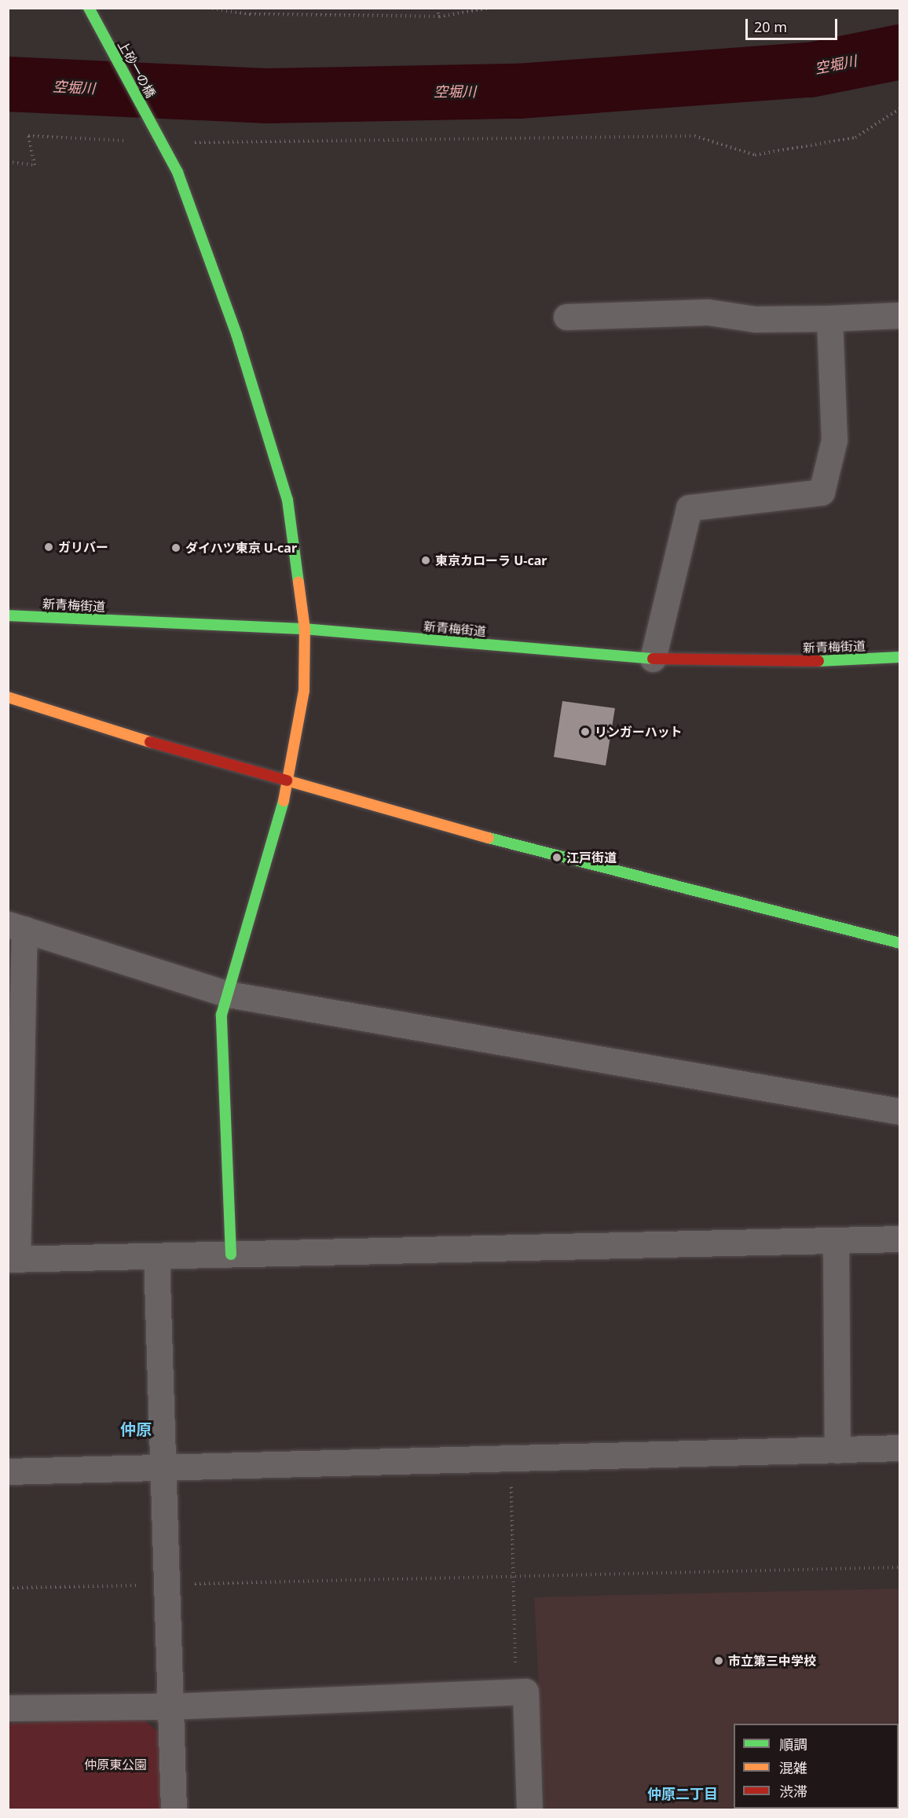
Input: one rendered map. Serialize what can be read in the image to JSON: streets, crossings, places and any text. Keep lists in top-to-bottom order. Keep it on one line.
{"streets":{"street":["上砂一の橋","新青梅街道"]},"crossings":[["上砂一の橋","新青梅街道"]],"districts":["仲原","仲原二丁目"],"water":["空堀川"],"parks":["仲原東公園"],"places":["ガリバー","ダイハツ東京 U-car","東京カローラ U-car","リンガーハット","江戸街道","市立第三中学校"],"legend":["順調","混雑","渋滞"],"scale_bar":"20 m"}
